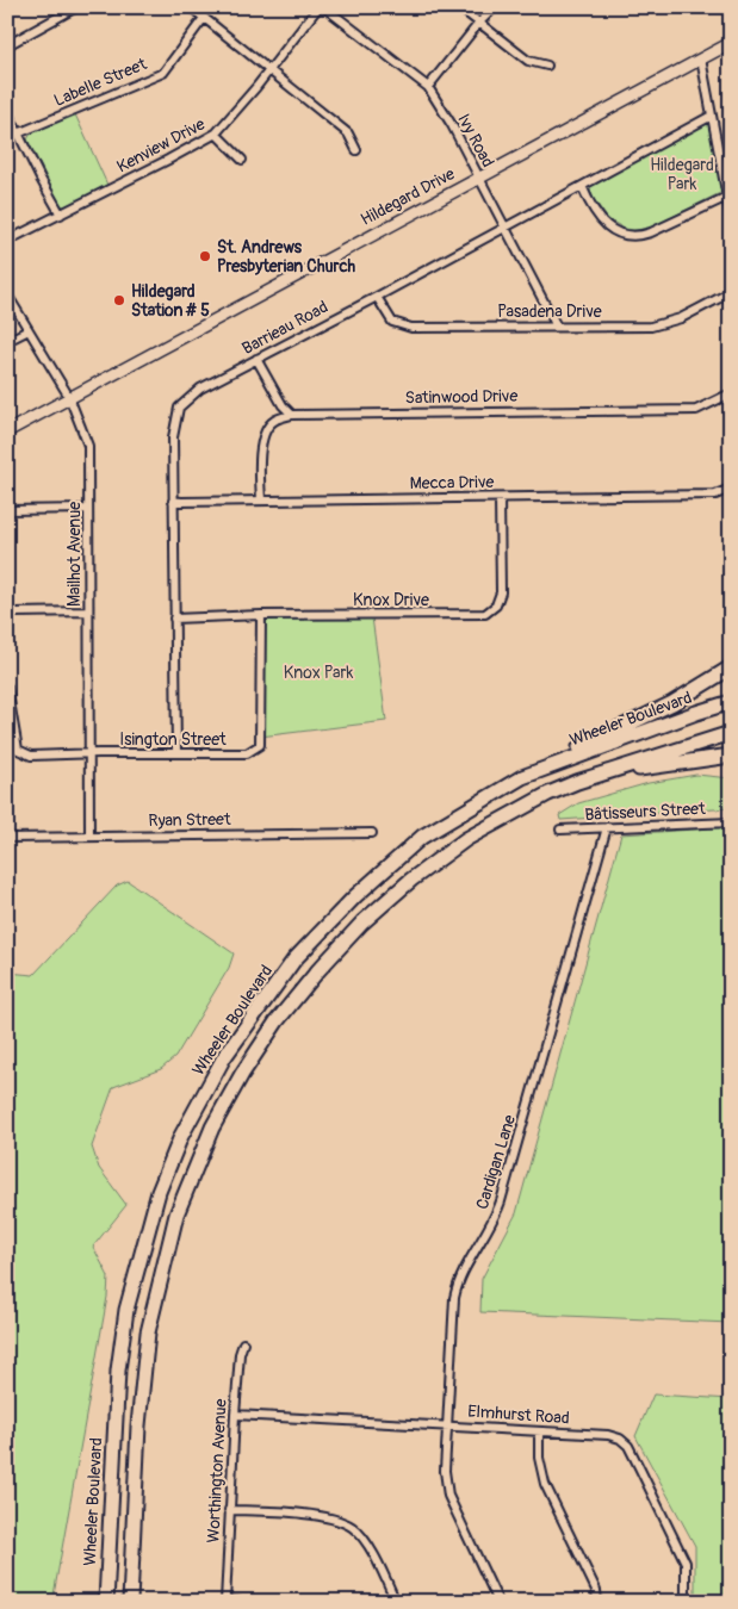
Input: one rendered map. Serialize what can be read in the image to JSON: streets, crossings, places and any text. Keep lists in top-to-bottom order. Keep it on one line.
{"streets":{"highway":["Wheeler Boulevard"],"street":["Labelle Street","Ivy Road","Kenview Drive","Hildegard Drive","Pasadena Drive","Barrieau Road","Satinwood Drive","Mecca Drive","Mailhot Avenue","Knox Drive","Isington Street","Bâtisseurs Street","Ryan Street","Cardigan Lane","Elmhurst Road","Worthington Avenue"]},"crossings":[["Ivy Road","Hildegard Drive"],["Ivy Road","Pasadena Drive"],["Ivy Road","Barrieau Road"],["Hildegard Drive","Mailhot Avenue"],["Pasadena Drive","Barrieau Road"],["Barrieau Road","Mecca Drive"],["Barrieau Road","Knox Drive"],["Barrieau Road","Isington Street"],["Satinwood Drive","Mecca Drive"],["Mecca Drive","Knox Drive"],["Mailhot Avenue","Isington Street"],["Mailhot Avenue","Ryan Street"],["Knox Drive","Isington Street"],["Bâtisseurs Street","Cardigan Lane"],["Cardigan Lane","Elmhurst Road"],["Elmhurst Road","Worthington Avenue"]],"parks":["Hildegard Park","Knox Park"],"places":["St. Andrews Presbyterian Church","Hildegard Station # 5"]}
